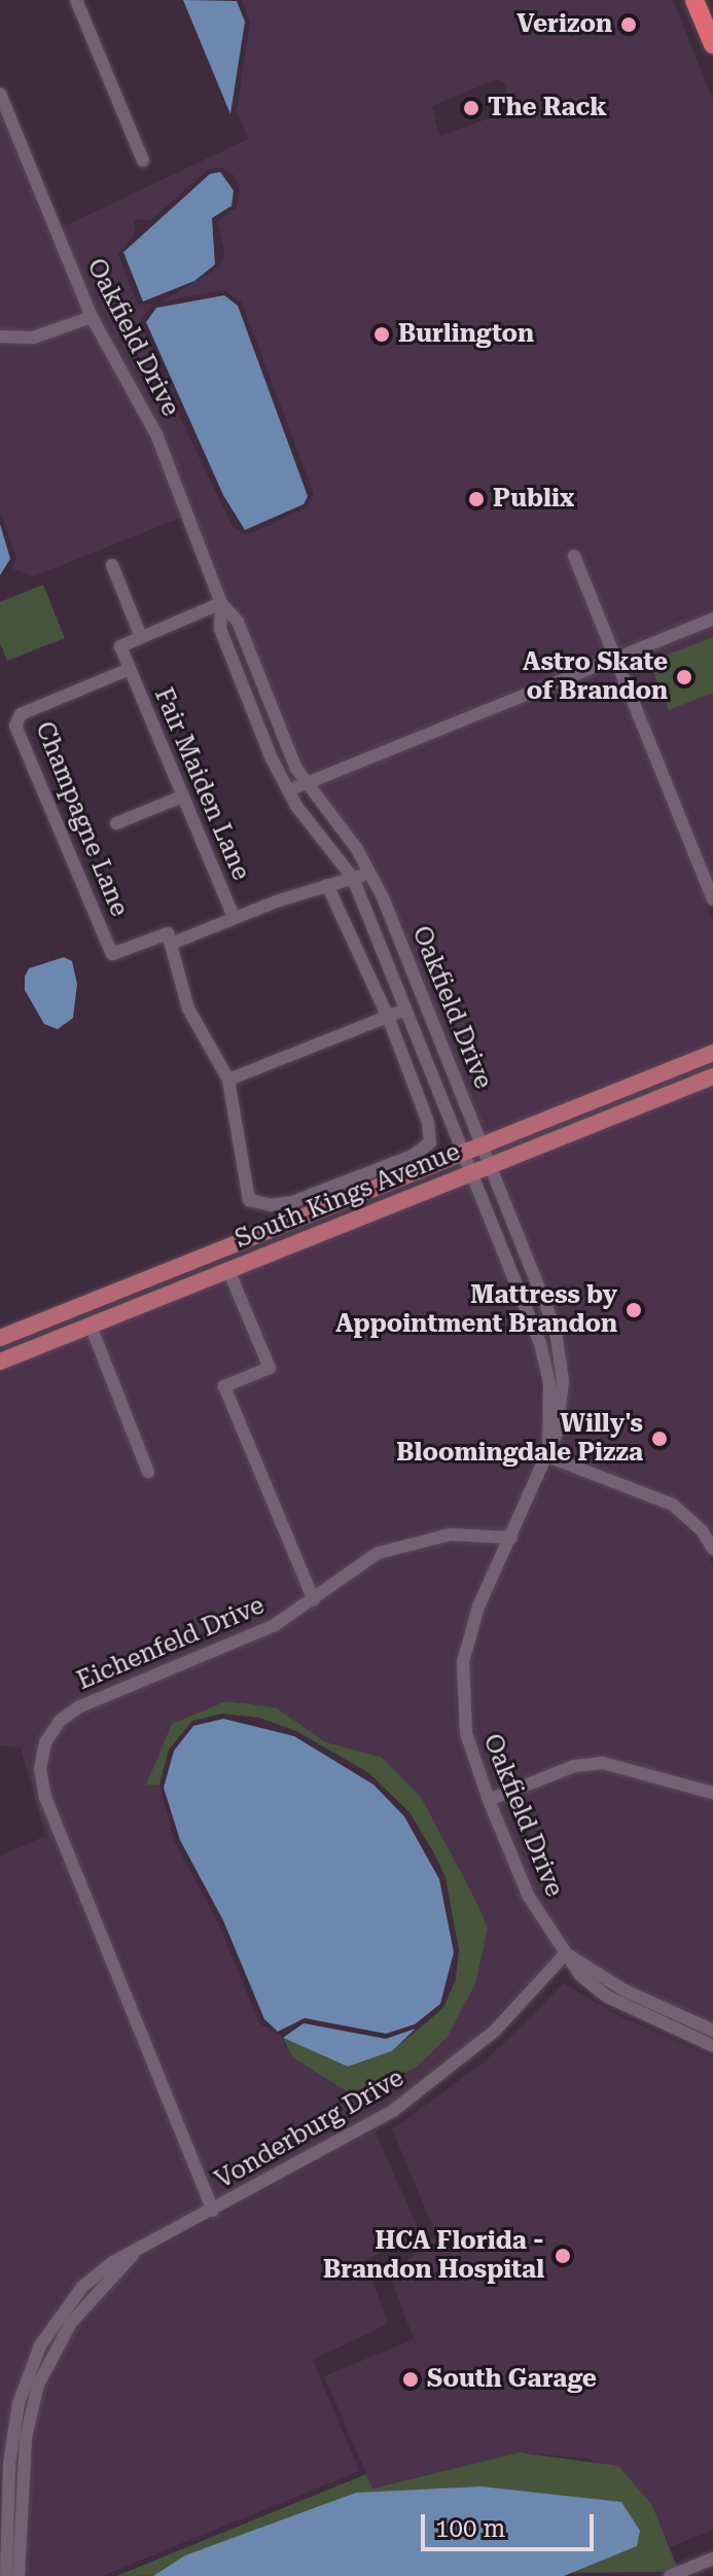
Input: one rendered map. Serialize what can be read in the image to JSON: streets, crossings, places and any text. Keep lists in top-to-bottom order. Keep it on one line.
{"streets":{"main road":["South Kings Avenue"],"street":["Oakfield Drive","Fair Maiden Lane","Champagne Lane","Eichenfeld Drive","Vonderburg Drive"]},"crossings":[["Oakfield Drive","South Kings Avenue"],["Oakfield Drive","Eichenfeld Drive"],["Oakfield Drive","Vonderburg Drive"],["Fair Maiden Lane","Champagne Lane"],["Eichenfeld Drive","Vonderburg Drive"]],"places":["Verizon","The Rack","Burlington","Publix","Astro Skate of Brandon","Mattress by Appointment Brandon","Willy's Bloomingdale Pizza","HCA Florida - Brandon Hospital","South Garage"],"scale_bar":"100 m"}
